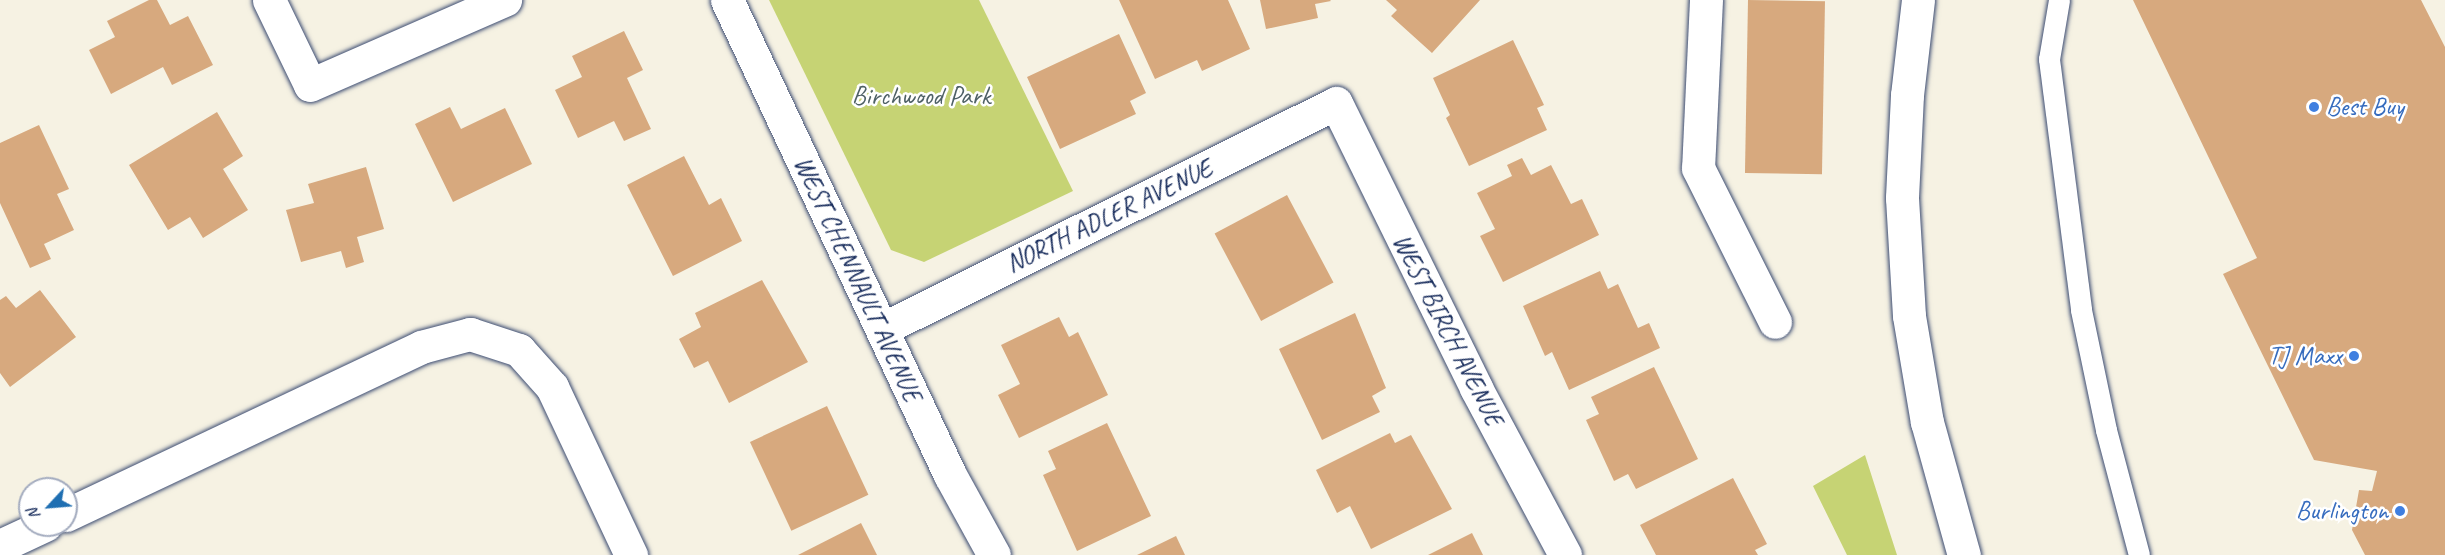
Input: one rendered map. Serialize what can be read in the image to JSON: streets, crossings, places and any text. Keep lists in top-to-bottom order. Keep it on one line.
{"streets":{"street":["NORTH ADLER AVENUE","WEST CHENNAULT AVENUE","WEST BIRCH AVENUE"]},"crossings":[["NORTH ADLER AVENUE","WEST CHENNAULT AVENUE"],["NORTH ADLER AVENUE","WEST BIRCH AVENUE"]],"parks":["Birchwood Park"],"places":["Best Buy","TJ Maxx","Burlington"],"north":"bottom left"}
